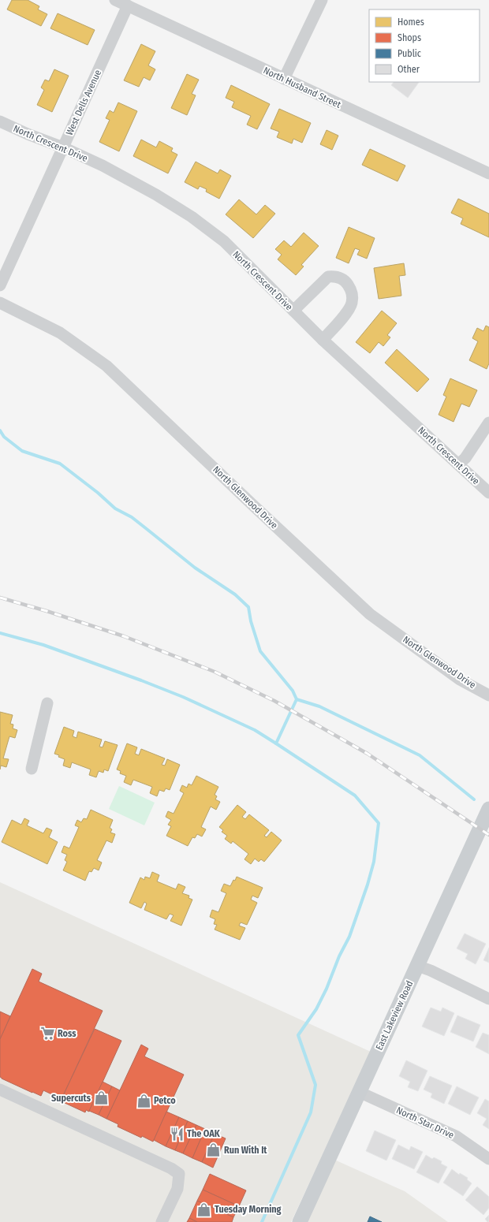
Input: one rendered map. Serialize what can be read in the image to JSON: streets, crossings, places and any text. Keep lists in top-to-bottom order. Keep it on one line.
{"streets":{"main road":["East Lakeview Road"],"street":["North Husband Street","West Dells Avenue","North Crescent Drive","North Glenwood Drive","North Star Drive"]},"crossings":[["North Husband Street","West Dells Avenue"],["West Dells Avenue","North Crescent Drive"],["East Lakeview Road","North Star Drive"]],"places":{"supermarket":["Ross"],"shop":["Supercuts","Petco","Run With It","Tuesday Morning"],"restaurant":["The OAK"]},"legend":["Homes","Shops","Public","Other"]}
